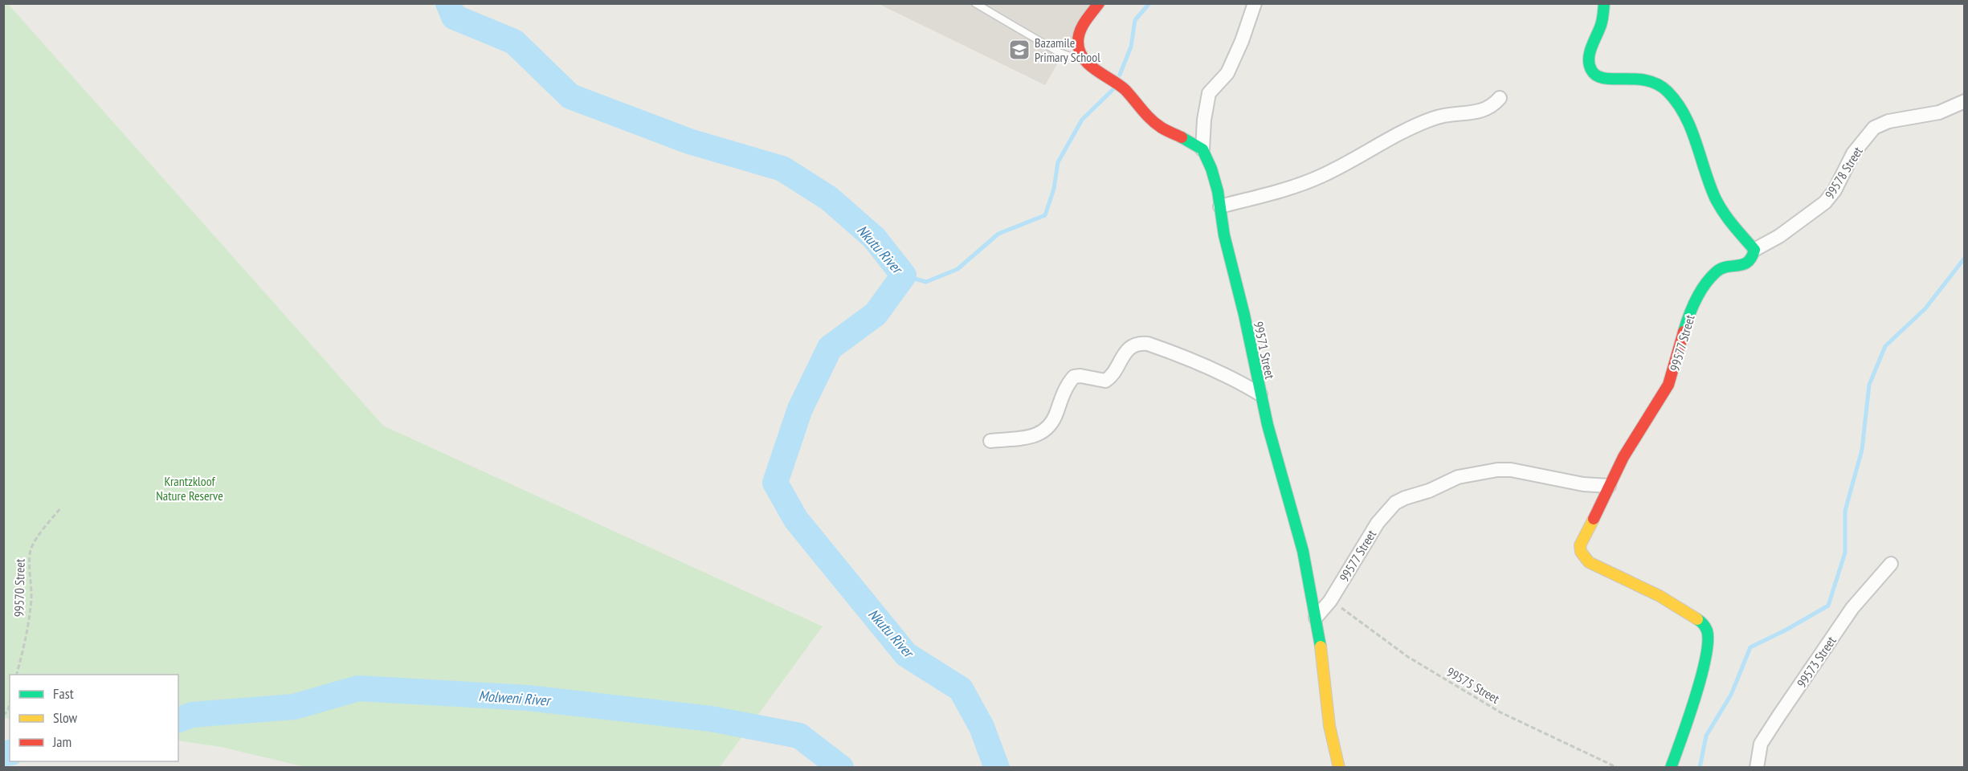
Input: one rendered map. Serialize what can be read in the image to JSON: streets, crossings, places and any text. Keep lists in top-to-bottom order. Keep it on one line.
{"streets":{"street":["99578 Street","99577 Street","99571 Street","99573 Street"],"path":["99570 Street","99575 Street"]},"crossings":[["99578 Street","99577 Street"],["99577 Street","99571 Street"],["99577 Street","99575 Street"]],"water":["Nkutu River","Molweni River"],"parks":["Krantzkloof Nature Reserve"],"places":{"school or university":["Bazamile Primary School"]},"legend":["Fast","Slow","Jam"]}
